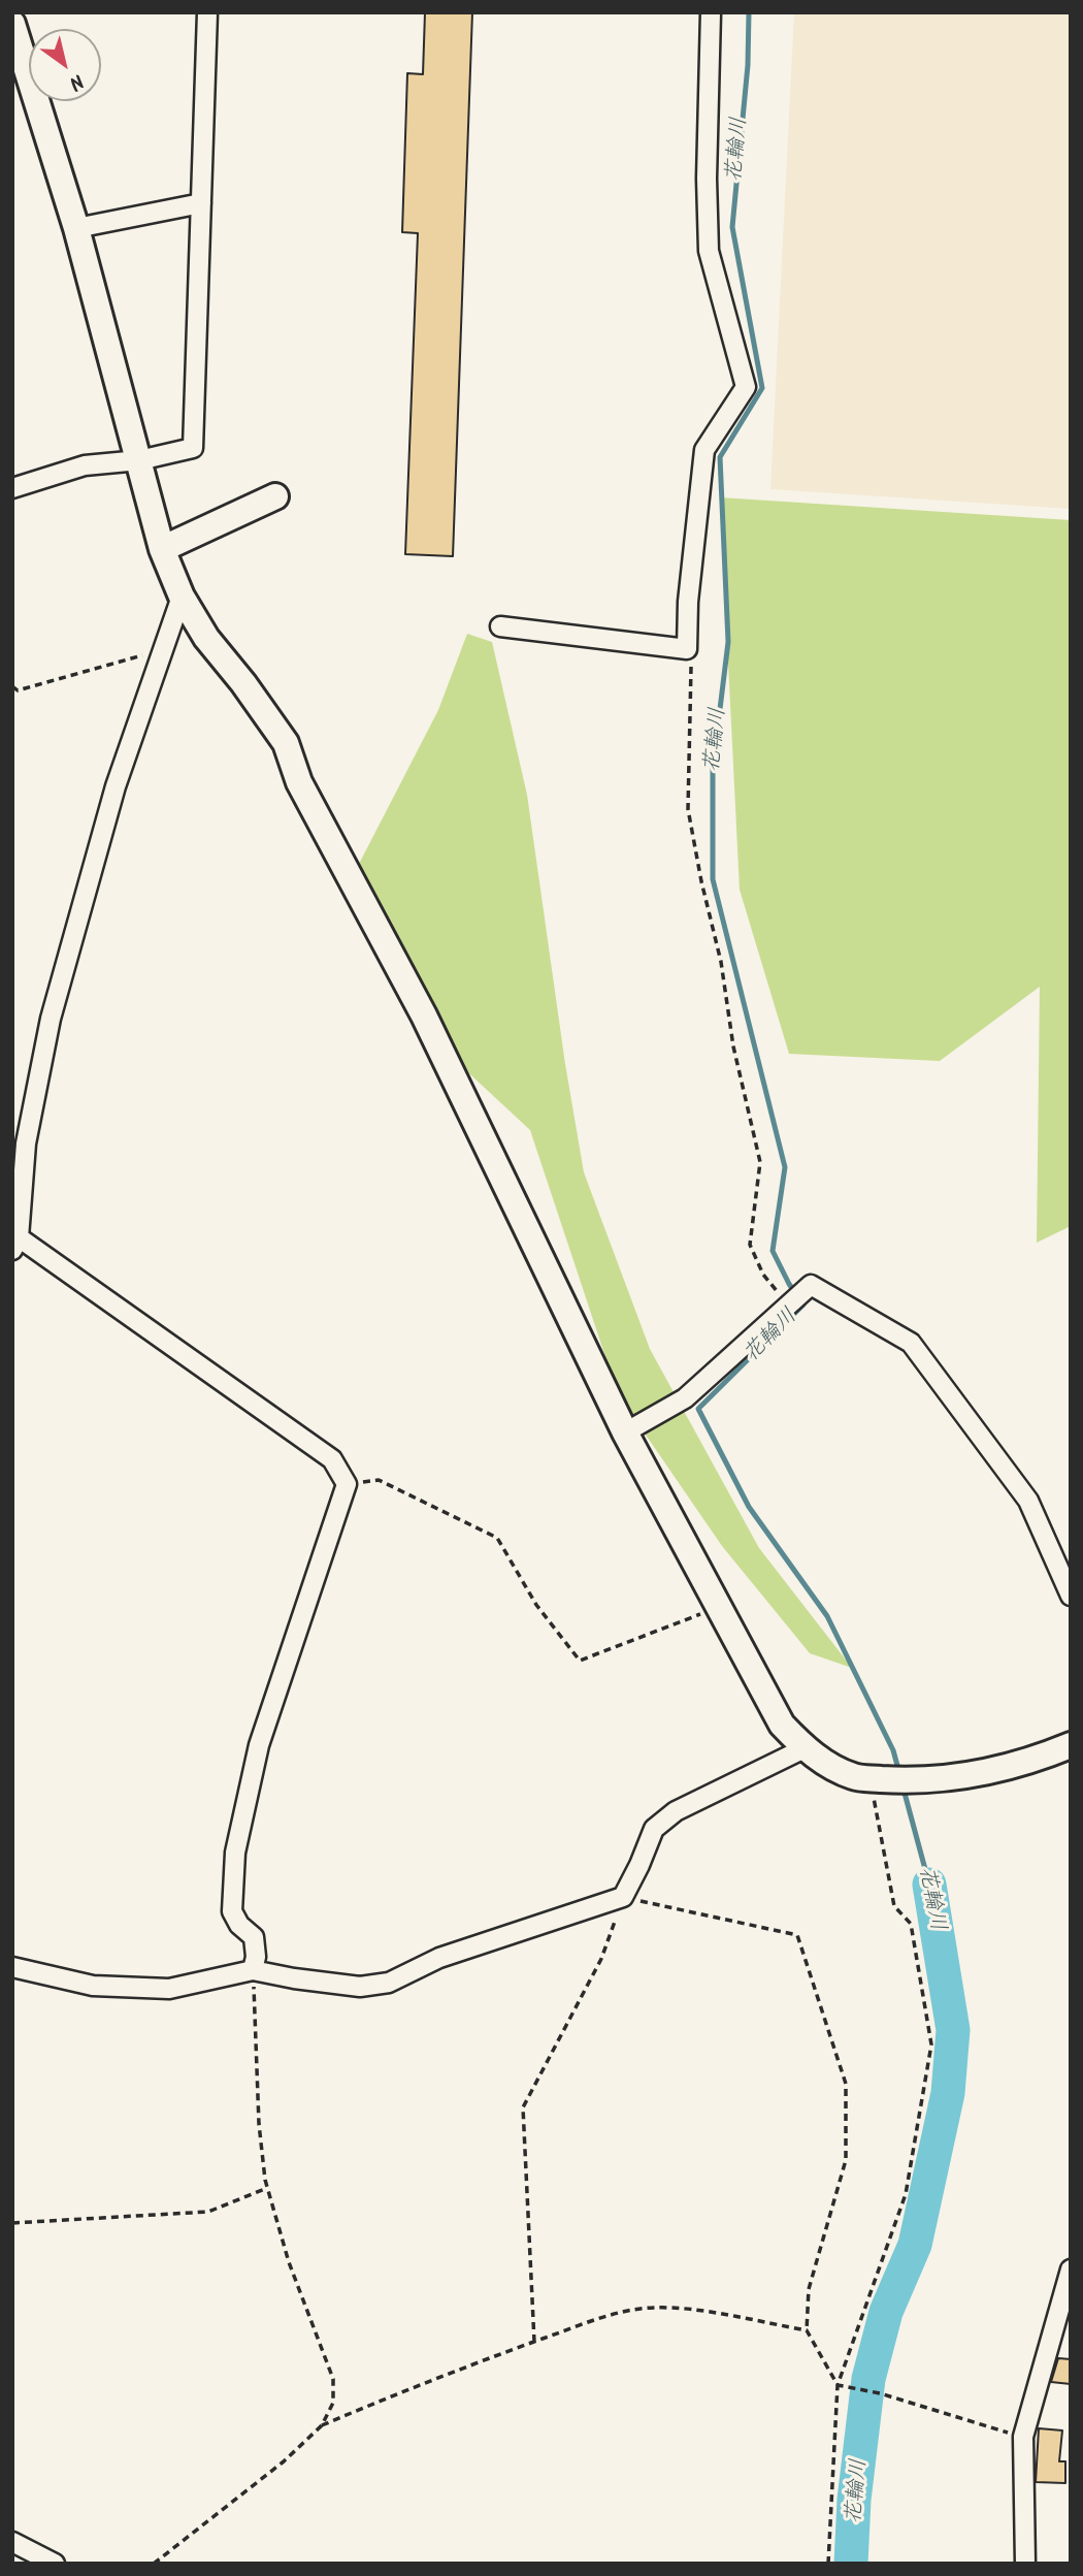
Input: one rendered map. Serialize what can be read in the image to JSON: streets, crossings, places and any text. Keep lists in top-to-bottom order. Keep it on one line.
{"water":["花輪川"],"north":"bottom right"}
